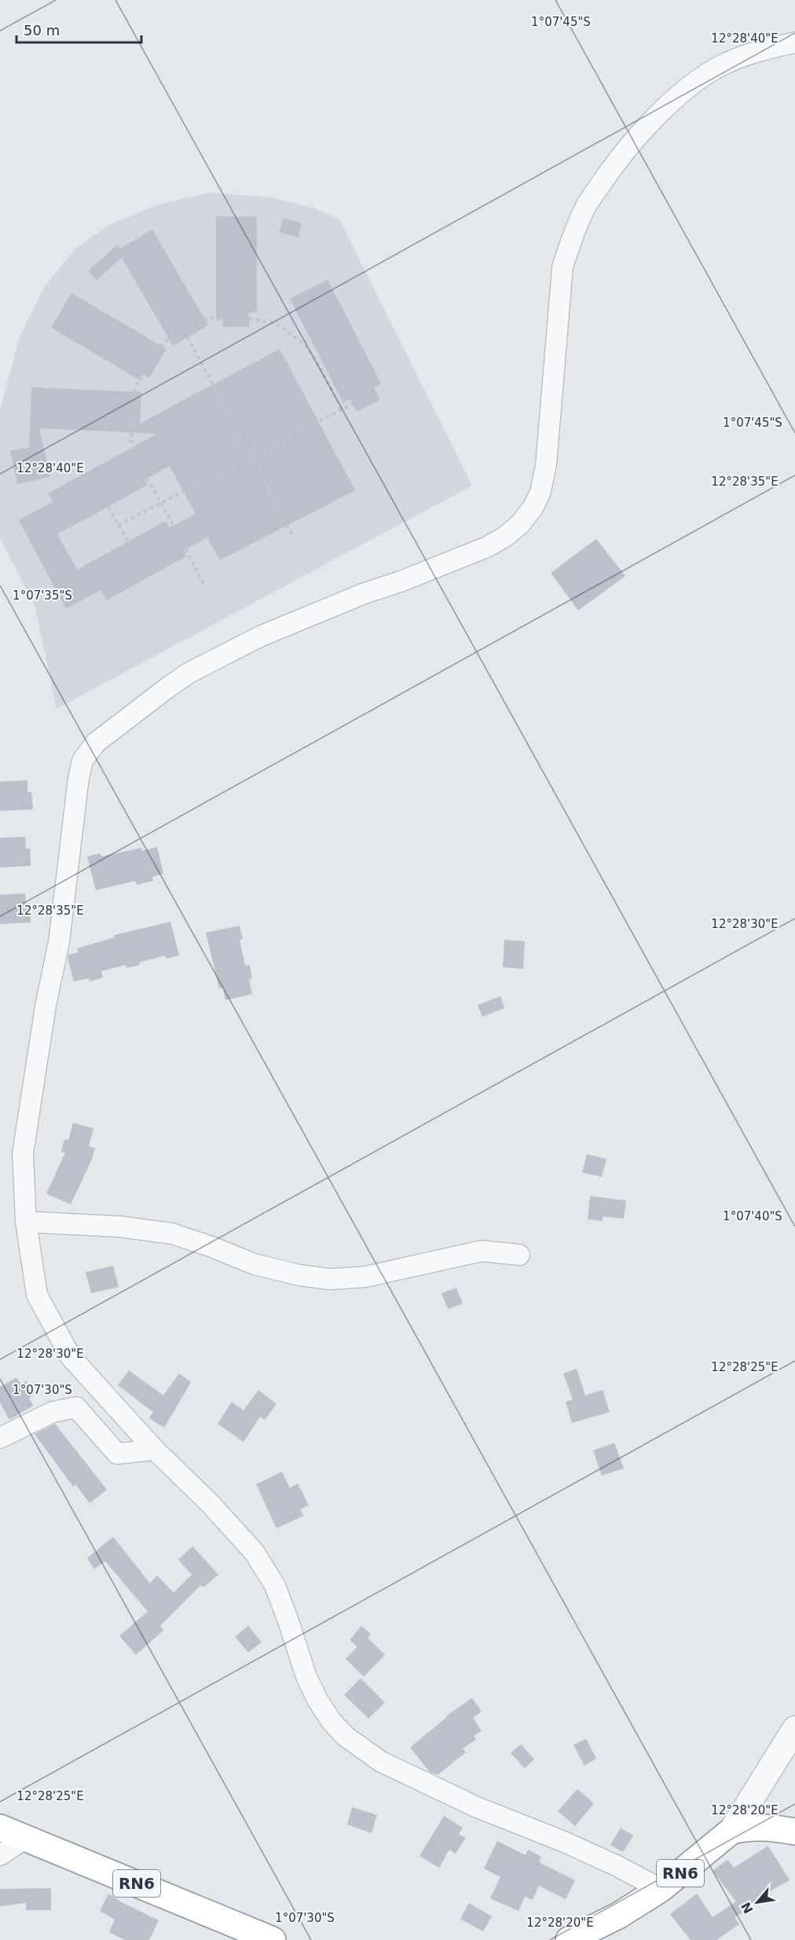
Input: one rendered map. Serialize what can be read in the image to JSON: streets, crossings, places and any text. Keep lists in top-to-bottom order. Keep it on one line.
{"streets":{"highway":["RN6"]},"scale_bar":"50 m","north":"bottom left","coordinates":["1°07'45\"S","12°28'40\"E","12°28'35\"E","1°07'35\"S","12°28'30\"E","1°07'40\"S","12°28'25\"E","1°07'30\"S","12°28'20\"E"]}
